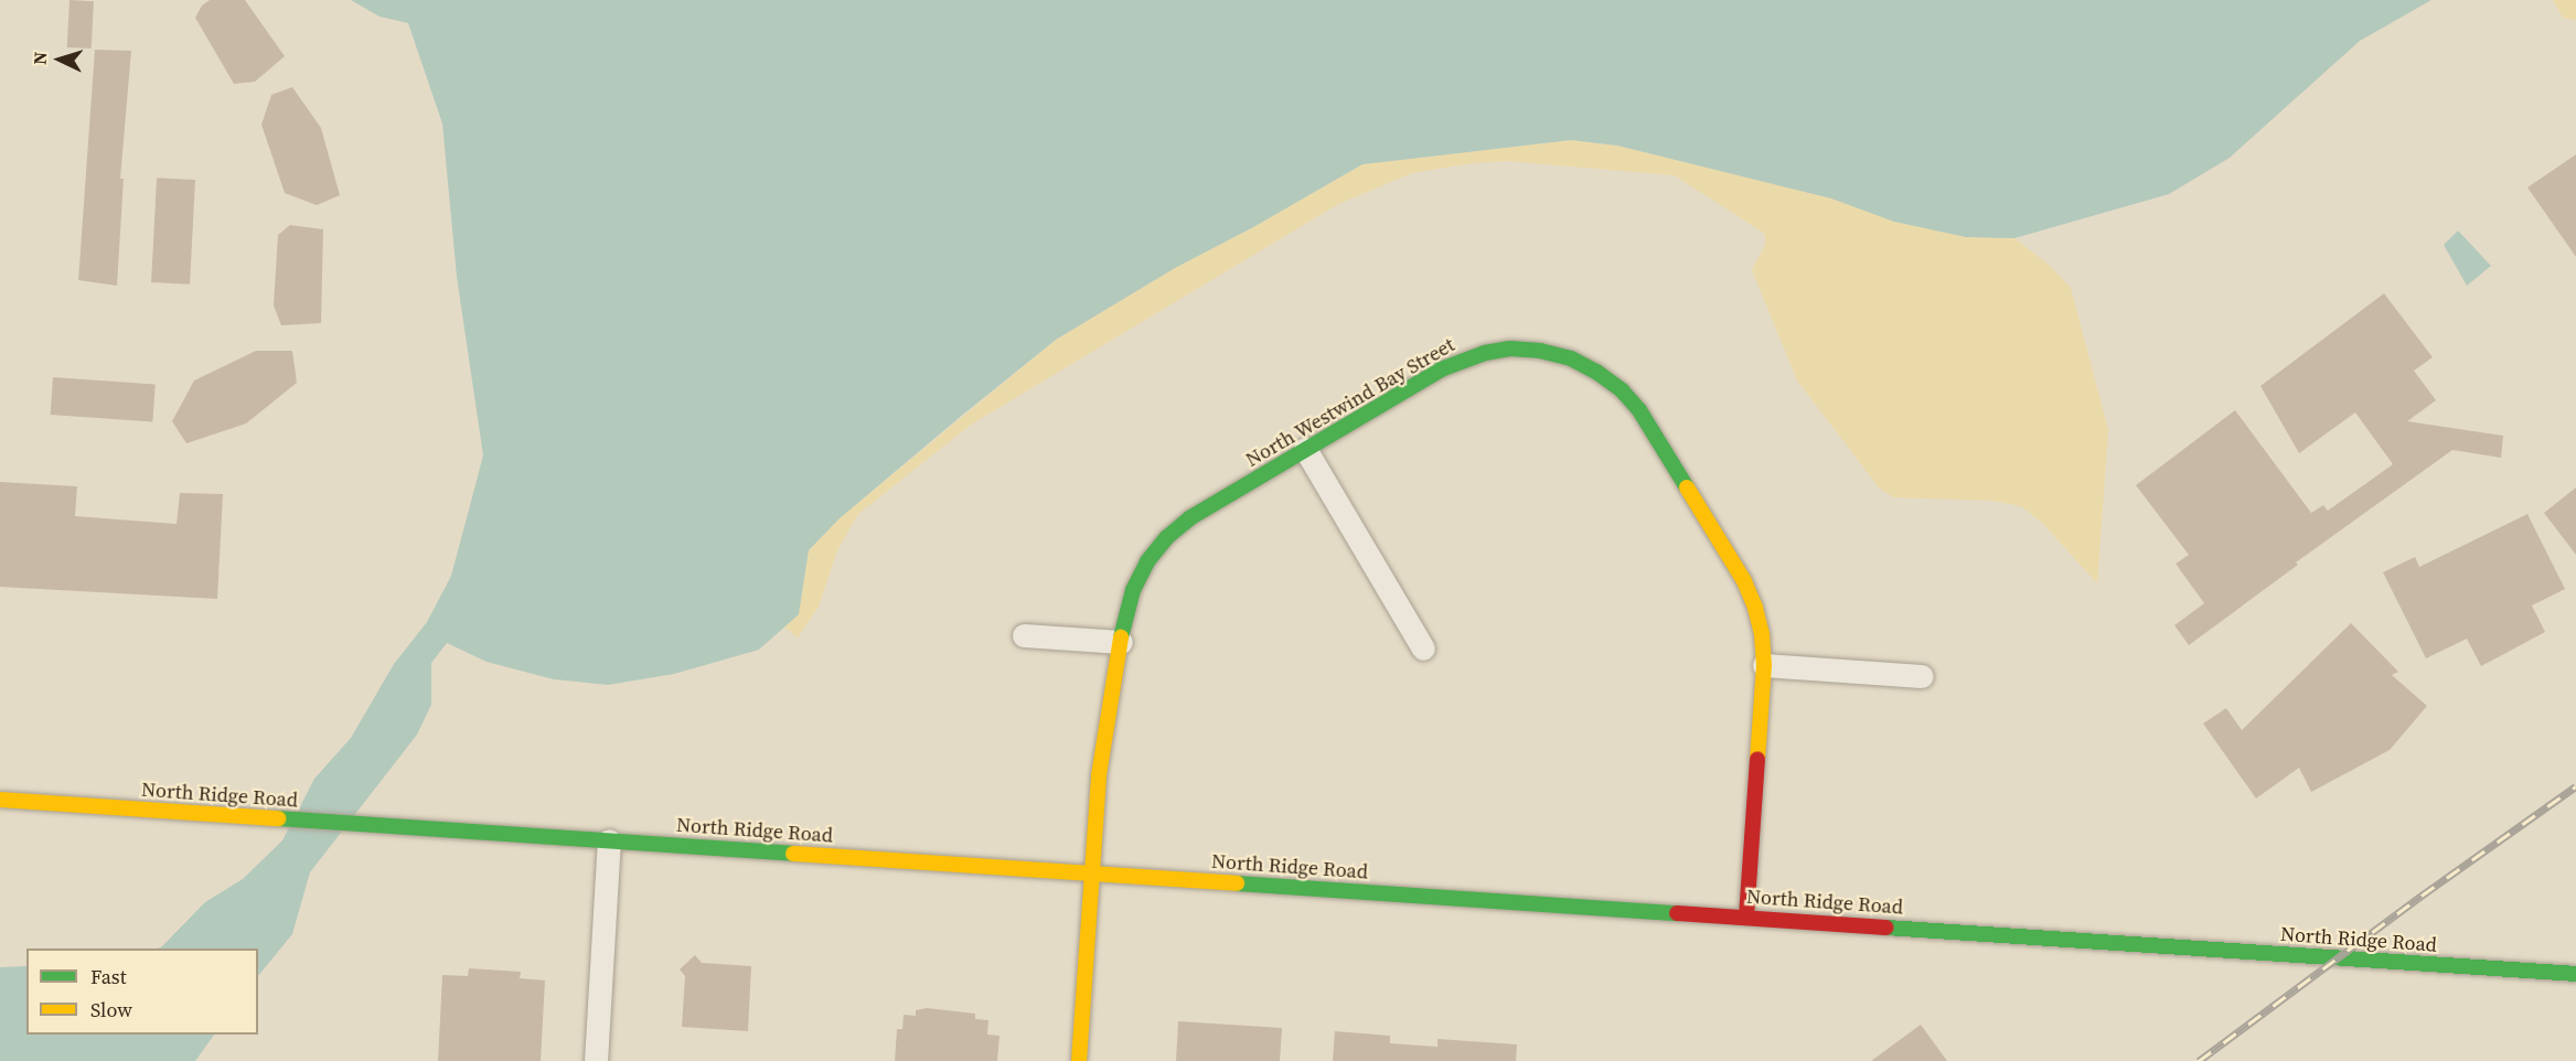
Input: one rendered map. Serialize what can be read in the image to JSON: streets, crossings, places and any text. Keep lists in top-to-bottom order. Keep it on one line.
{"streets":{"main road":["North Westwind Bay Street","North Ridge Road"]},"crossings":[["North Westwind Bay Street","North Ridge Road"]],"legend":["Fast","Slow"],"north":"left"}
